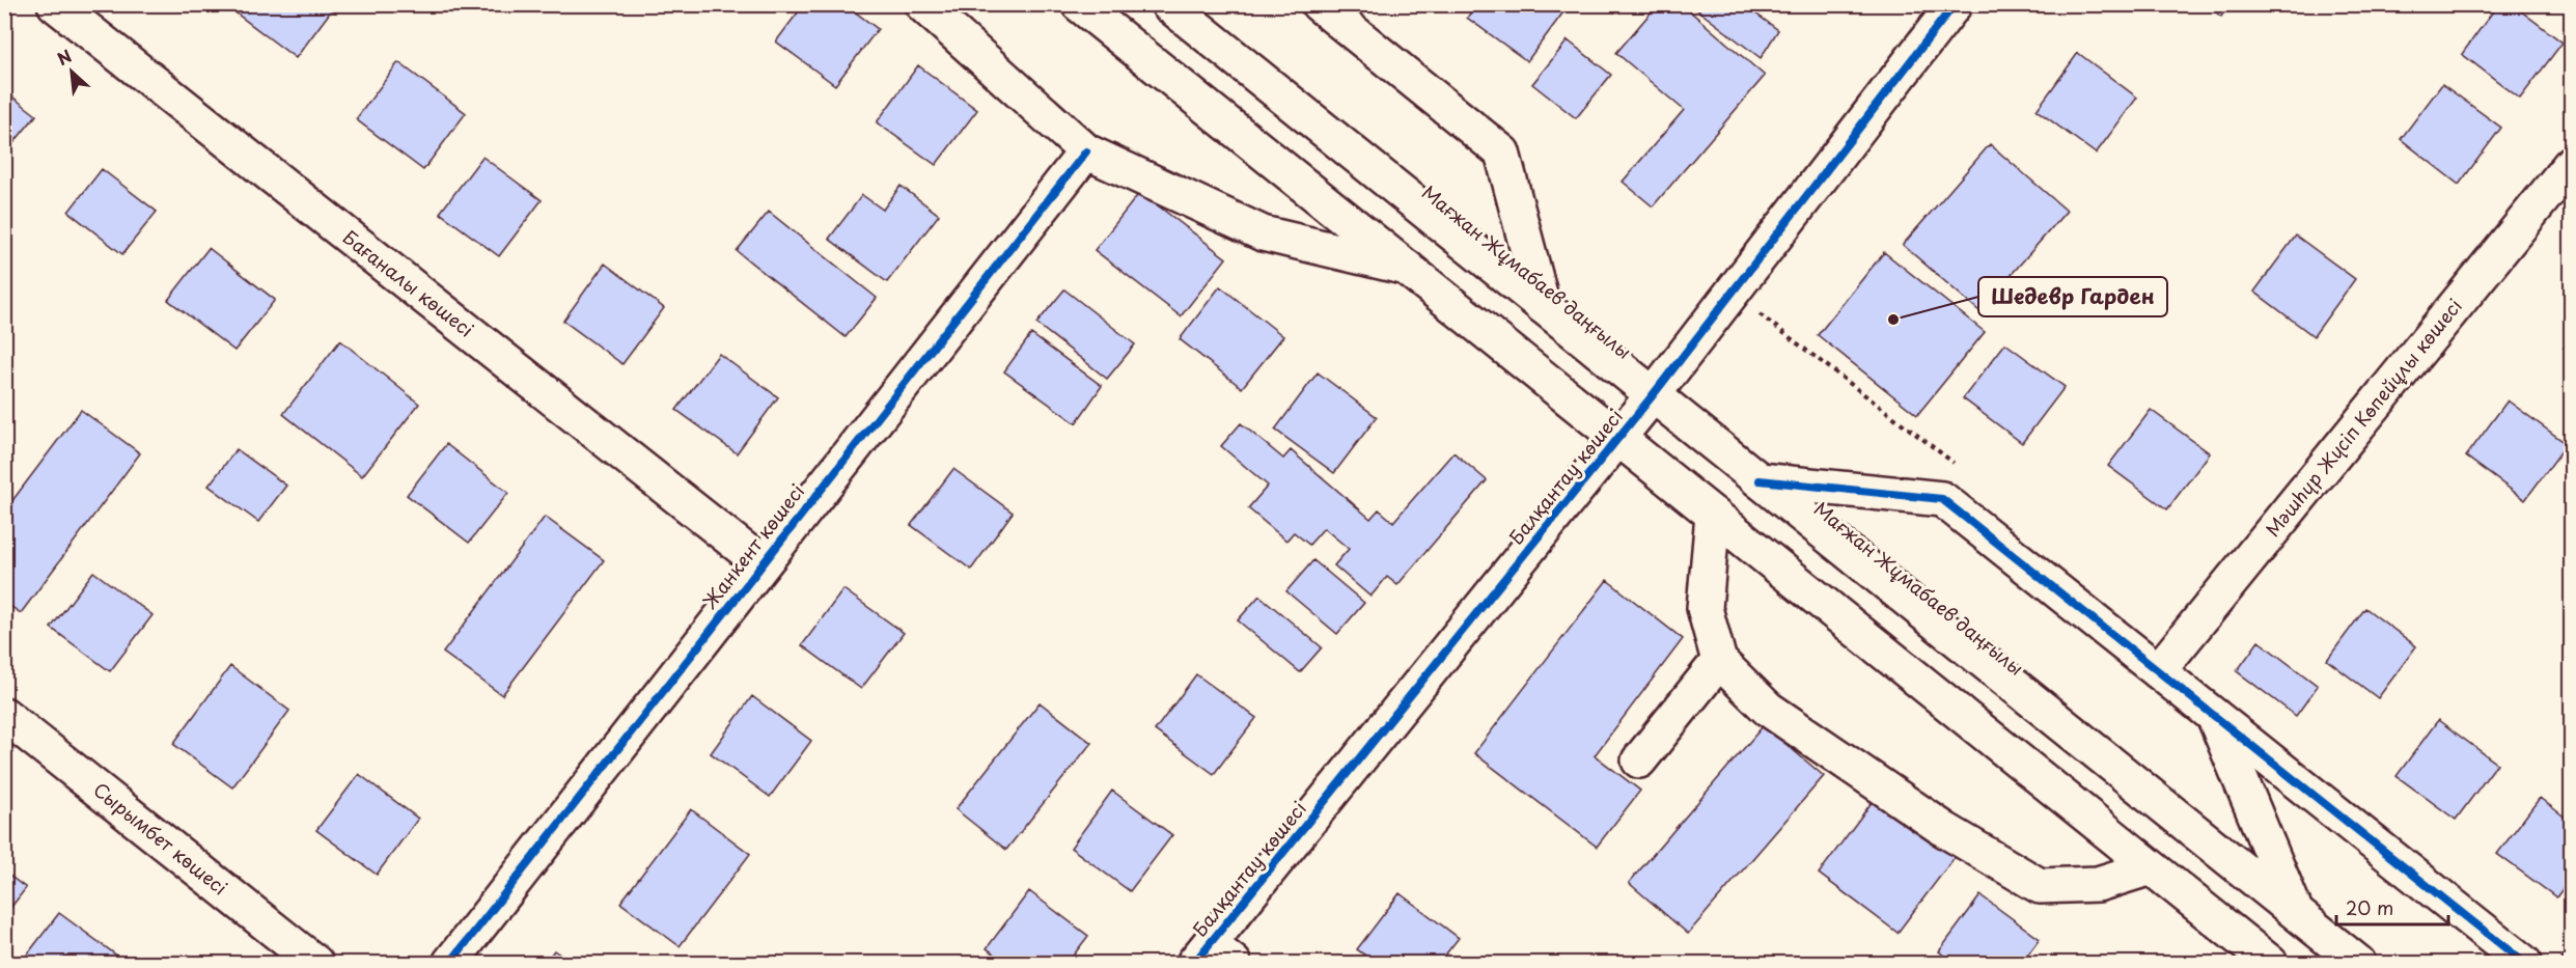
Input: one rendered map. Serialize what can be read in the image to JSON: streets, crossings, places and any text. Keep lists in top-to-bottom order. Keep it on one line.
{"streets":{"street":["Мағжан Жұмабаев даңғылы","Бағаналы көшесі","Мәшһүр Жүсіп Көпейұлы көшесі","Балқантау көшесі","Жанкент көшесі","Сырымбет көшесі"]},"crossings":[["Мағжан Жұмабаев даңғылы","Балқантау көшесі"],["Бағаналы көшесі","Жанкент көшесі"]],"places":["Шедевр Гарден"],"scale_bar":"20 m","north":"top left"}
